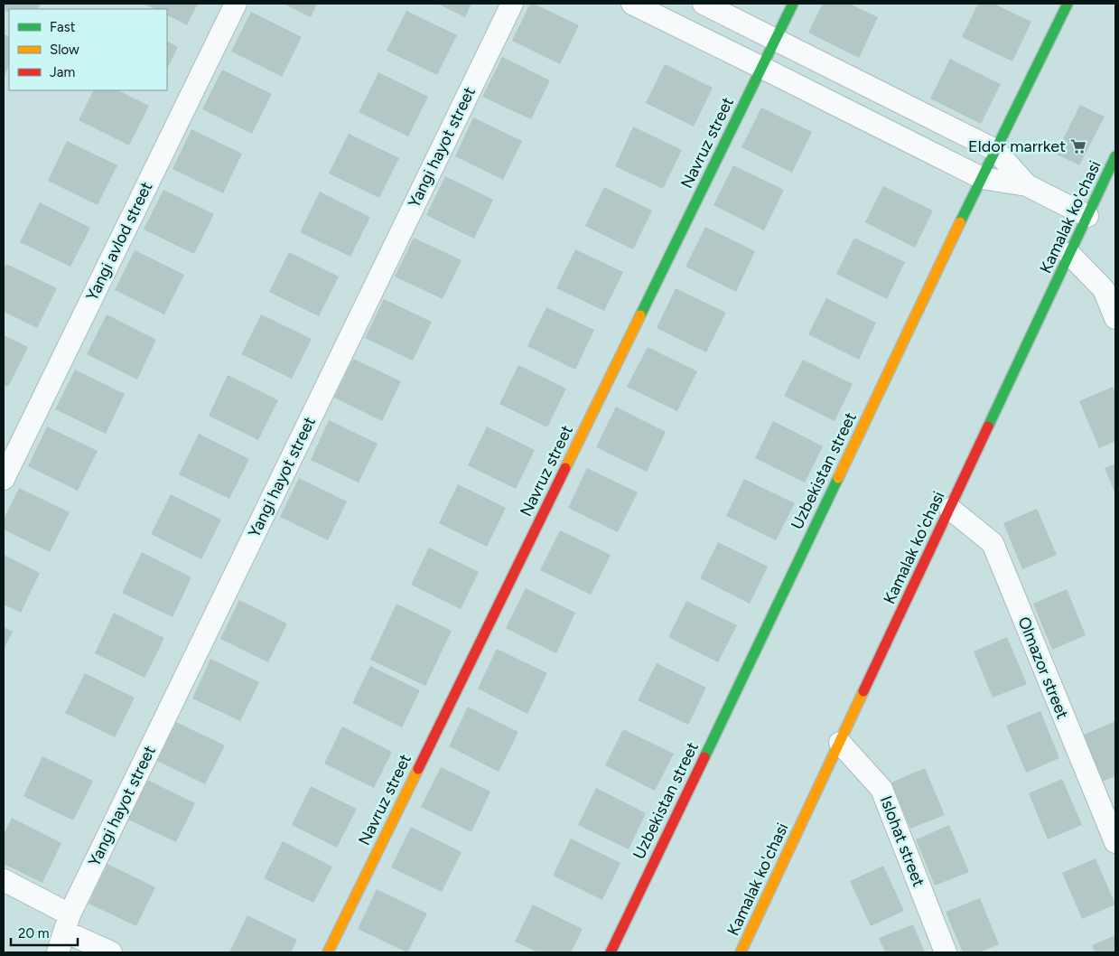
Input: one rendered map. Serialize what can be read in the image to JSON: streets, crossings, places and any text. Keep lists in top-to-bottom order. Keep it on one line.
{"streets":{"street":["Navruz street","Yangi hayot street","Kamalak ko'chasi","Yangi avlod street","Uzbekistan street","Olmazor street","Islohat street"]},"crossings":[["Kamalak ko'chasi","Olmazor street"],["Kamalak ko'chasi","Islohat street"]],"places":{"supermarket":["Eldor marrket"]},"legend":["Fast","Slow","Jam"],"scale_bar":"20 m"}
